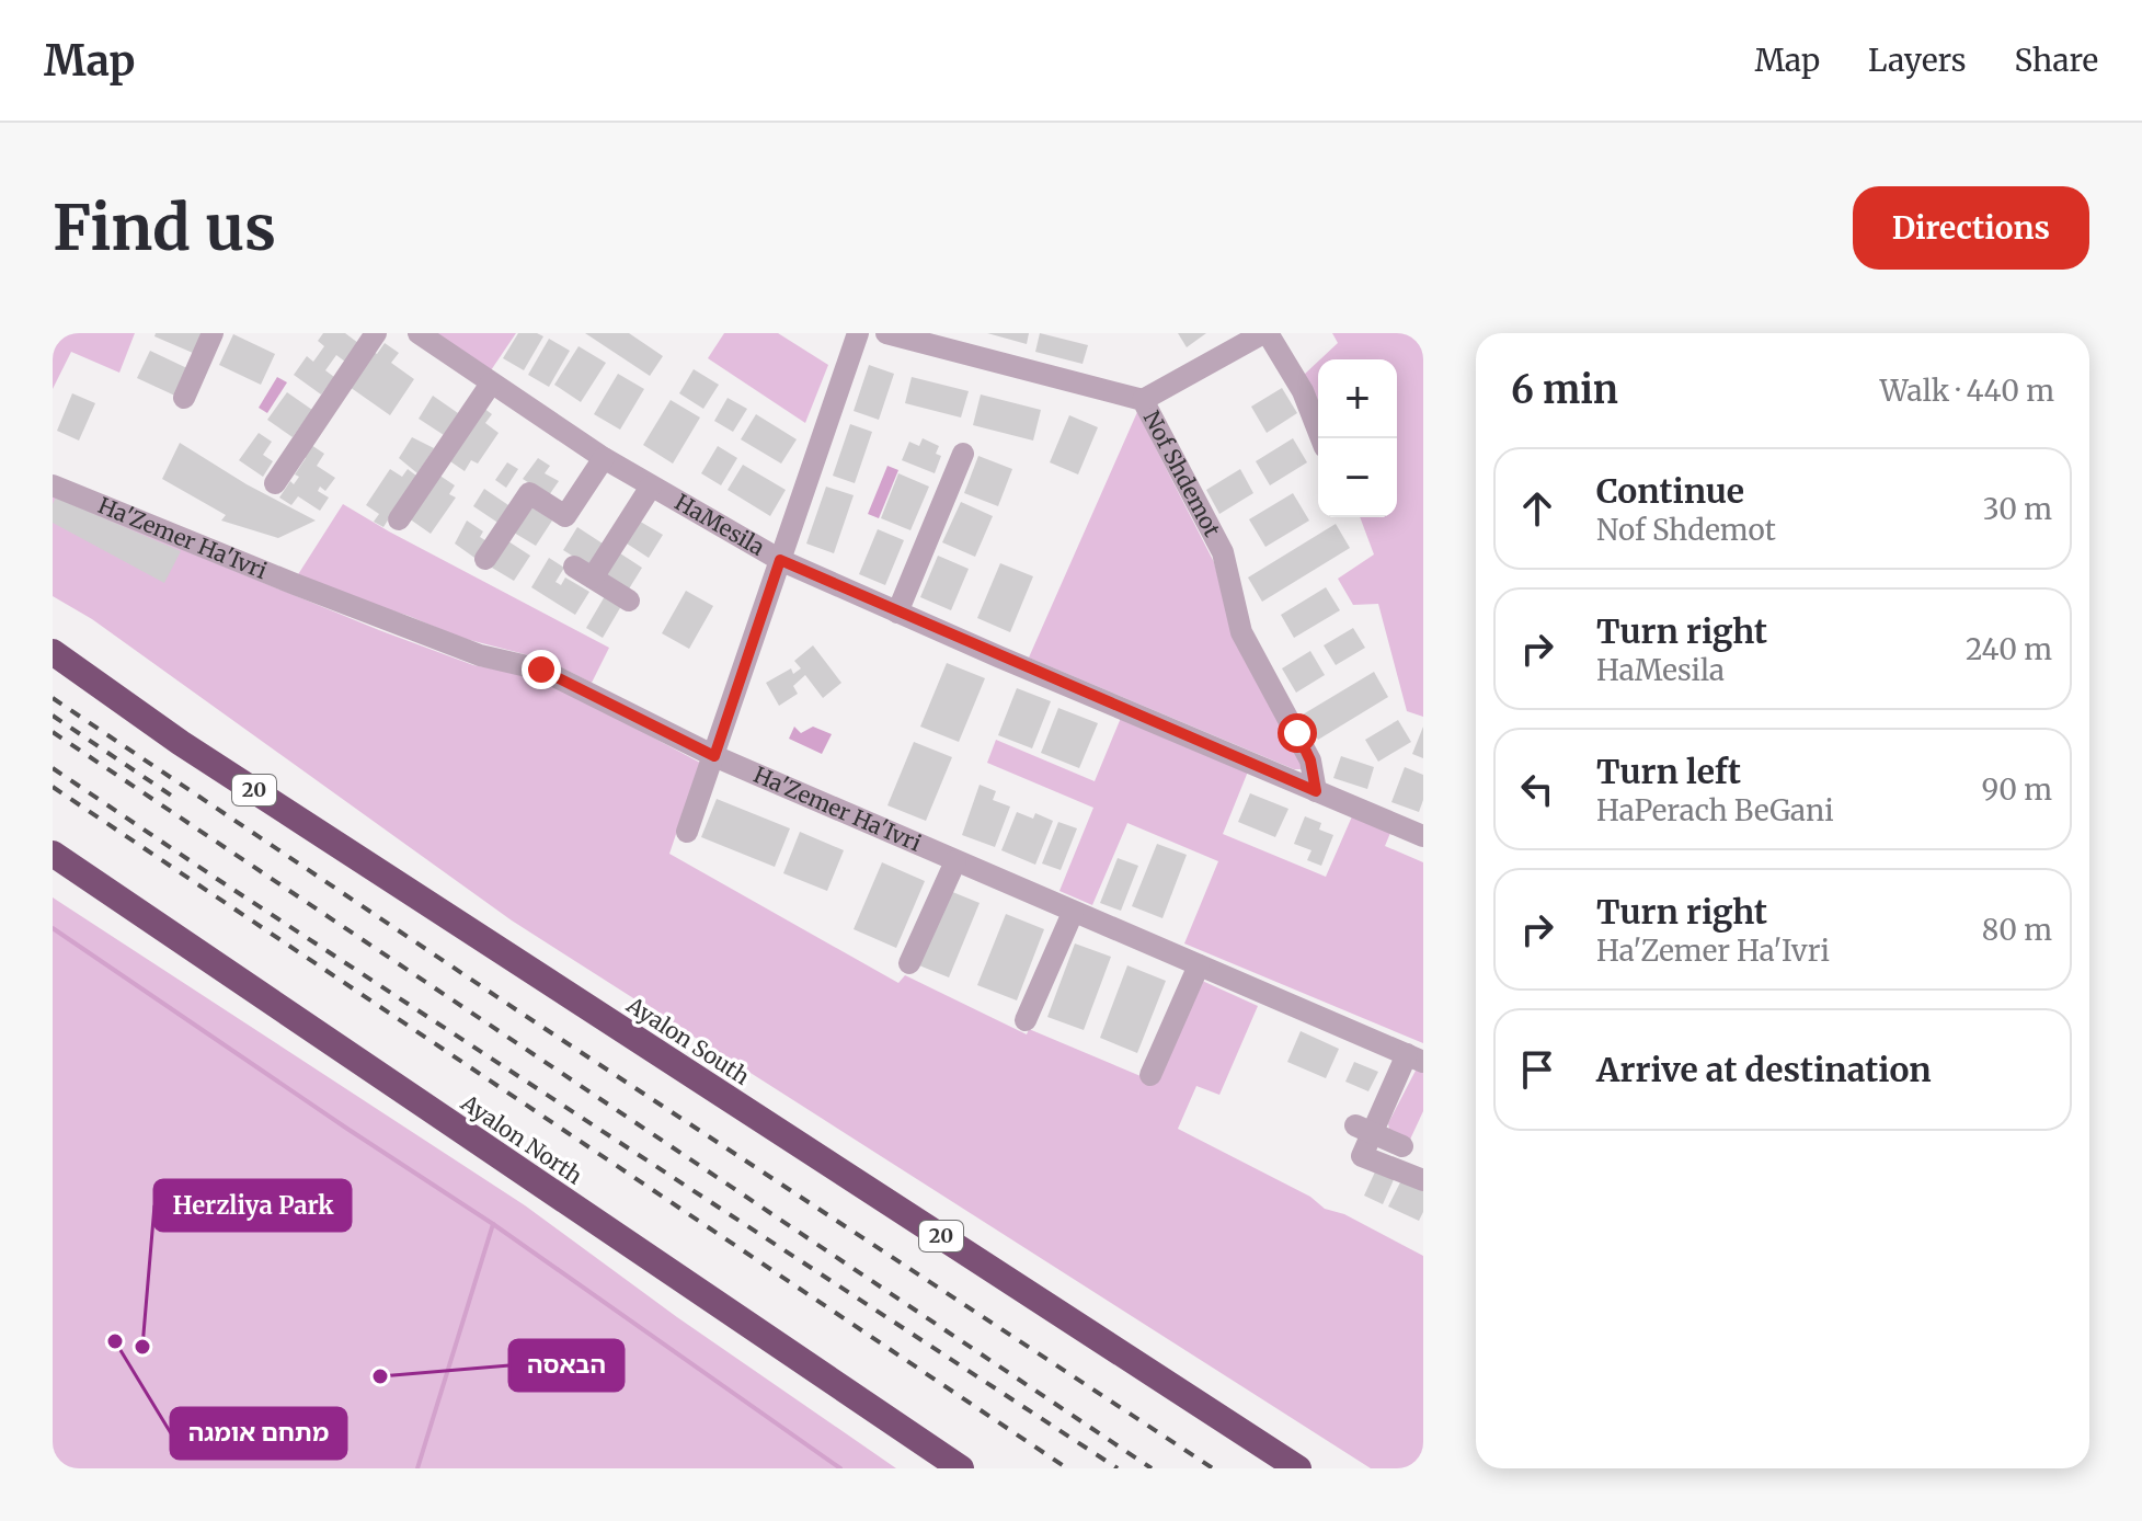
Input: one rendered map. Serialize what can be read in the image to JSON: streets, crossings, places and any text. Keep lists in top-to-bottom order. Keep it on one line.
{"streets":{"highway":["20","Ayalon South","Ayalon North"],"street":["Nof Shdemot","HaMesila","Ha'Zemer Ha'Ivri"]},"crossings":[["Nof Shdemot","HaMesila"]],"places":["מתחם אומגה","Herzliya Park","הבאסה"],"page":{"header":"Map","nav":["Map","Layers","Share"],"buttons":"Directions","title":"Find us","heading":["6 min","Walk · 440 m"],"map_buttons":["+","−"],"list":[["Continue","Nof Shdemot","30 m"],["Turn right","HaMesila","240 m"],["Turn left","HaPerach BeGani","90 m"],["Turn right","Ha'Zemer Ha'Ivri","80 m"],"Arrive at destination"]}}
